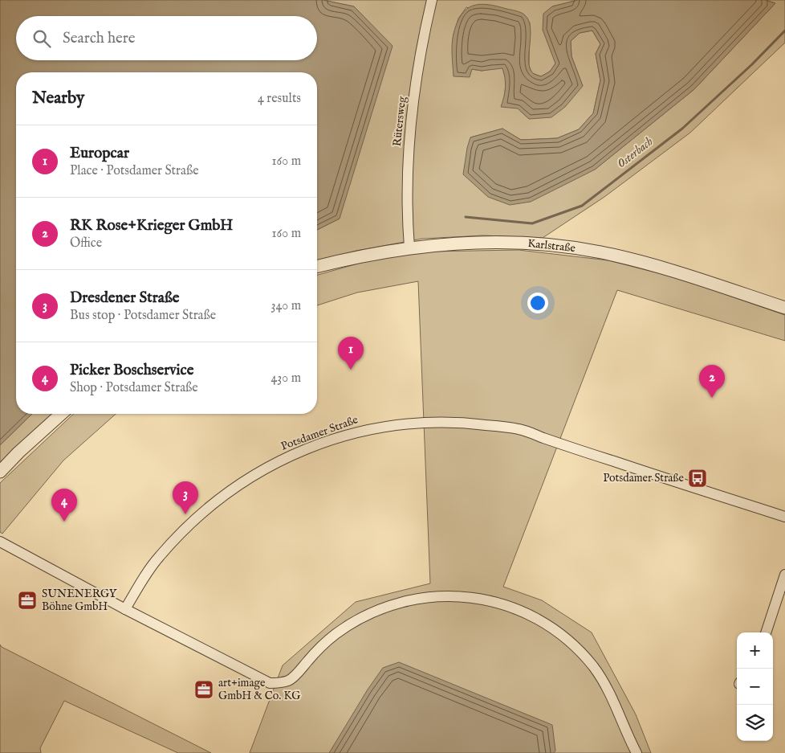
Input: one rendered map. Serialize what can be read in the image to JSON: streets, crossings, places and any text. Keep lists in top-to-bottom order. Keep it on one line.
{"streets":{"street":["Rütersweg","Karlstraße","Potsdamer Straße"]},"crossings":[["Rütersweg","Karlstraße"]],"water":["Osterbach"],"places":{"bus stop":["Potsdamer Straße"],"office":["SUNENERGY Böhne GmbH","art+image GmbH & Co. KG"]},"page":{"search":"Search here","heading":["Nearby","4 results"],"list":[{"mark":"1","name":"Europcar","note":"Place · Potsdamer Straße","value":"160 m"},{"mark":"2","name":"RK Rose+Krieger GmbH","note":"Office","value":"160 m"},{"mark":"3","name":"Dresdener Straße","note":"Bus stop · Potsdamer Straße","value":"340 m"},{"mark":"4","name":"Picker Boschservice","note":"Shop · Potsdamer Straße","value":"430 m"}],"pins":["1","2","3","4"],"map_buttons":["+","−"]}}
